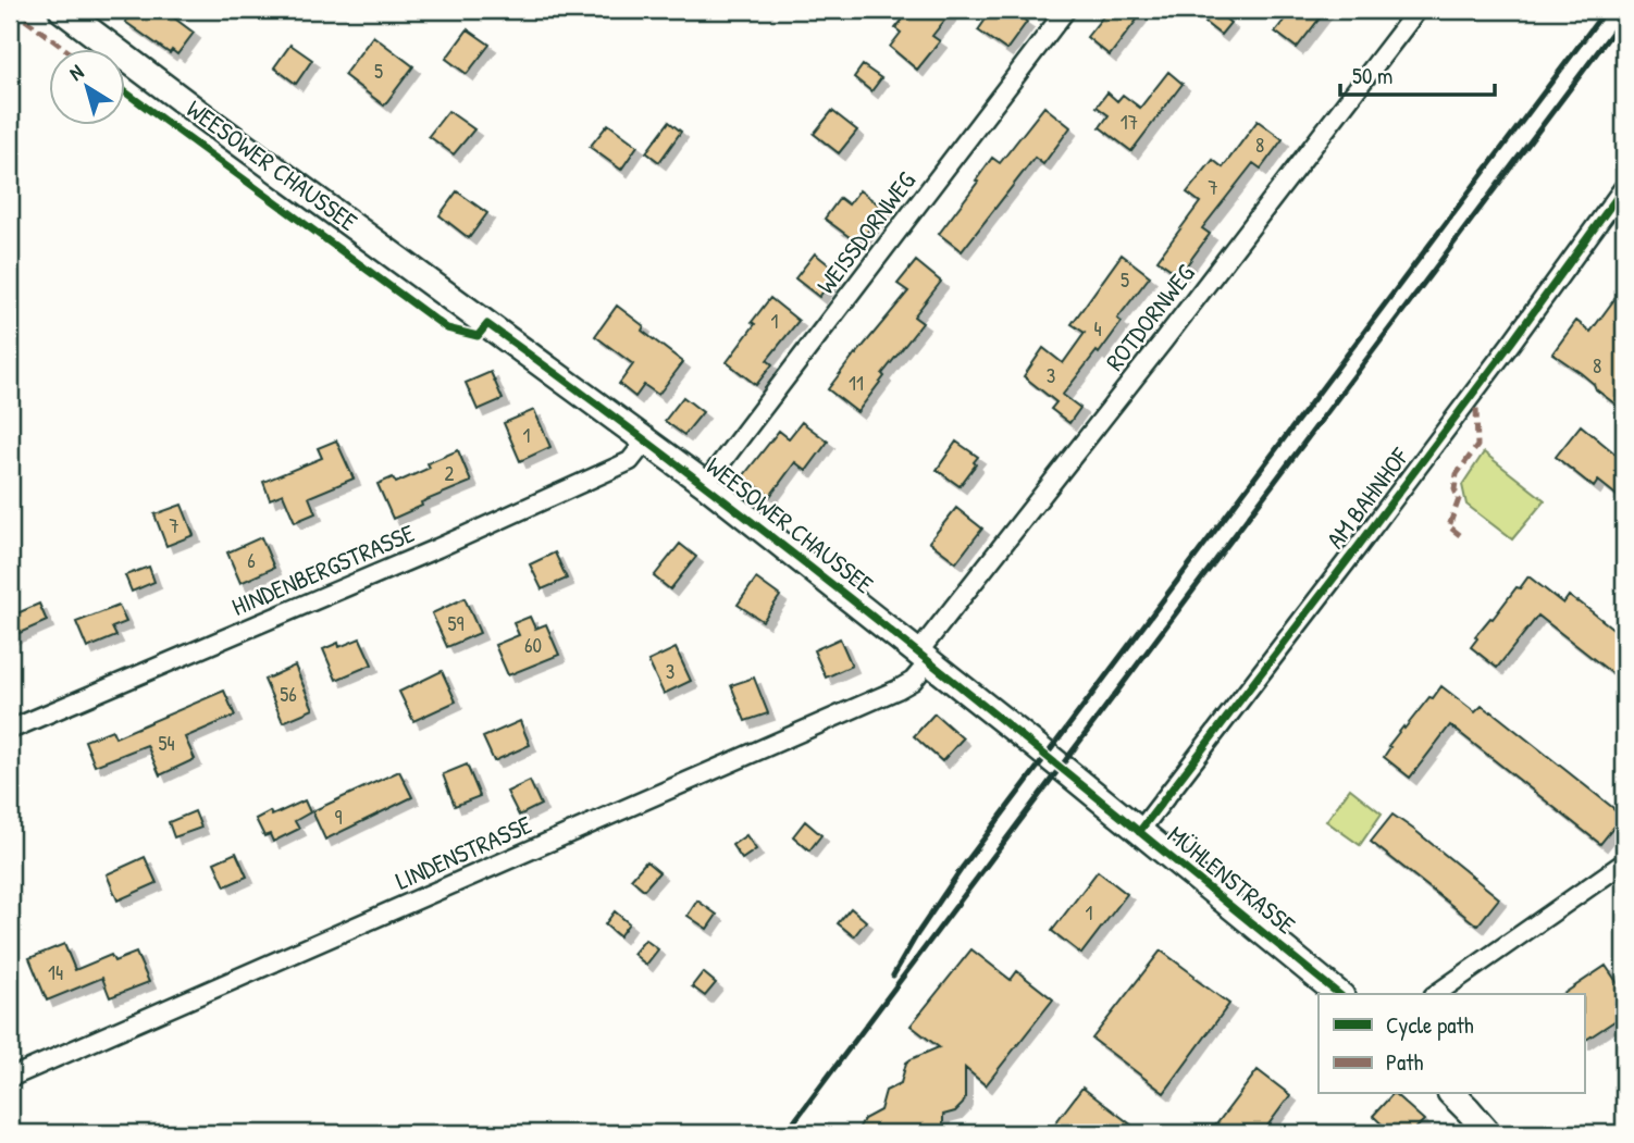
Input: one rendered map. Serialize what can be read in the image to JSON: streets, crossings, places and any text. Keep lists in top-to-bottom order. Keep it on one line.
{"streets":{"main road":["WEESOWER CHAUSSEE","MÜHLENSTRASSE"],"street":["WEISSDORNWEG","ROTDORNWEG","AM BAHNHOF","HINDENBERGSTRASSE","LINDENSTRASSE"]},"crossings":[["WEESOWER CHAUSSEE","WEISSDORNWEG"],["WEESOWER CHAUSSEE","ROTDORNWEG"],["WEESOWER CHAUSSEE","HINDENBERGSTRASSE"],["WEESOWER CHAUSSEE","LINDENSTRASSE"],["WEESOWER CHAUSSEE","MÜHLENSTRASSE"],["ROTDORNWEG","LINDENSTRASSE"],["AM BAHNHOF","MÜHLENSTRASSE"]],"house_numbers":["5","17","8","7","5","1","4","8","3","11","1","2","7","6","59","60","3","56","54","9","1","14"],"legend":["Cycle path","Path"],"scale_bar":"50 m","north":"top left"}
